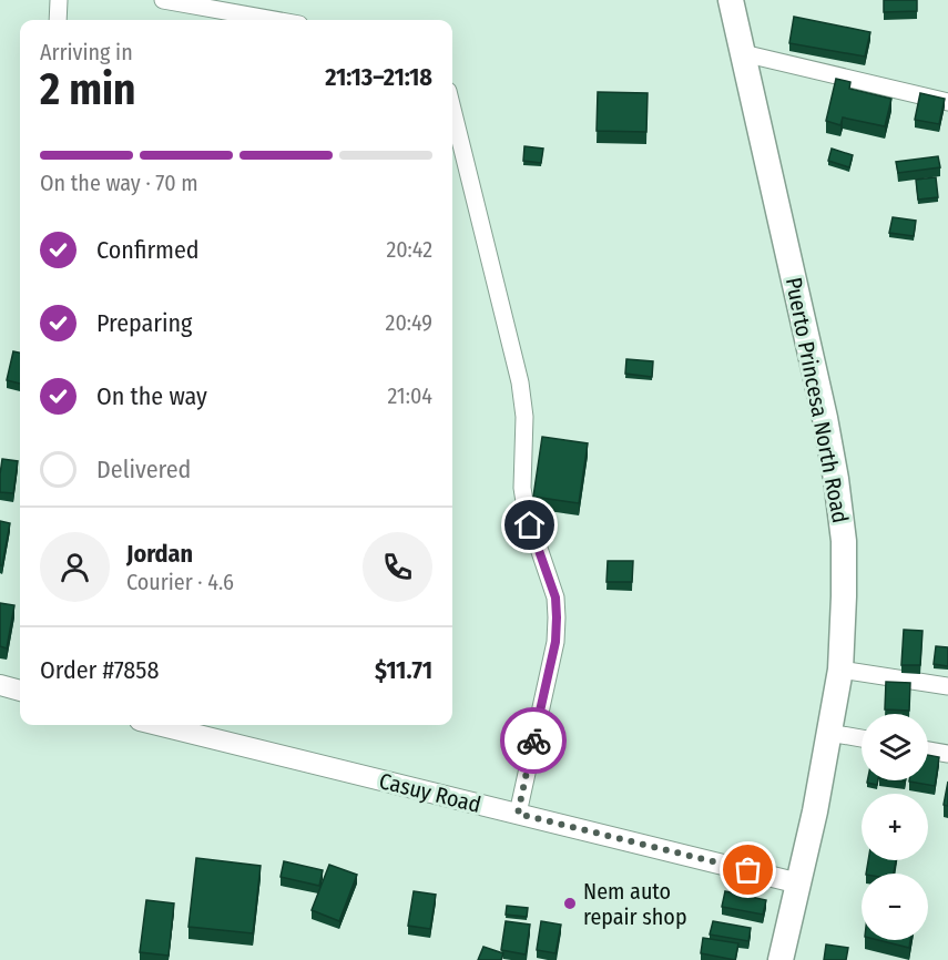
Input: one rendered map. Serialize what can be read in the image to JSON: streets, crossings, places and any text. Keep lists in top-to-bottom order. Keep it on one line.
{"streets":{"main road":["Puerto Princesa North Road"],"street":["Casuy Road"]},"crossings":[["Puerto Princesa North Road","Casuy Road"]],"places":["Nem auto repair shop"],"page":{"heading":["2 min","Arriving in","21:13–21:18"],"panel":["Jordan","Courier · 4.6","Order #7858","$11.71"],"bar":"On the way · 70 m","list":[["Confirmed","20:42"],["Preparing","20:49"],["On the way","21:04"],"Delivered"],"map_buttons":["+","−"]}}
